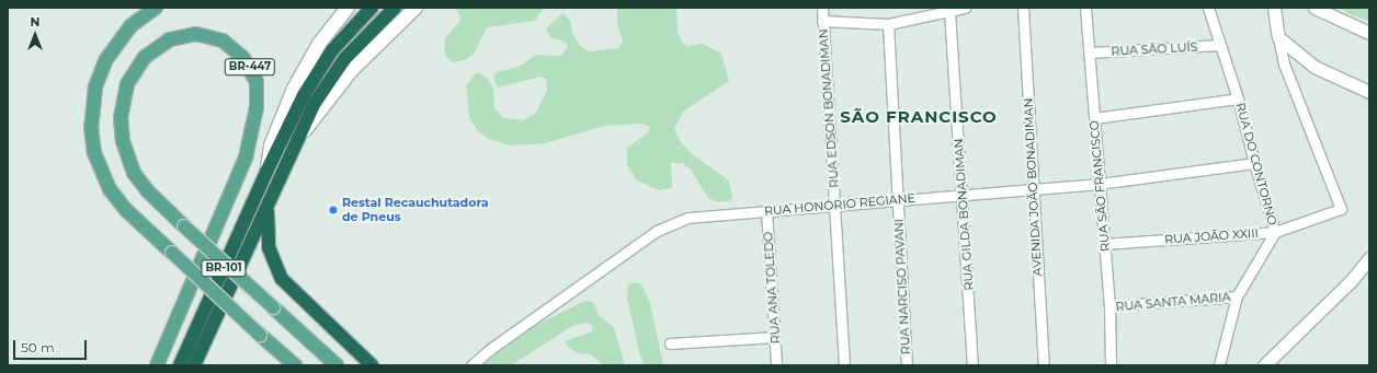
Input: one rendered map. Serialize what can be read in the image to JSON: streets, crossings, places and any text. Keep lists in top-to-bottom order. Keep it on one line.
{"streets":{"highway":["BR-101"],"main road":["BR-447"],"street":["RUA SÃO LUÍS","RUA EDSON BONADIMAN","RUA DO CONTORNO","RUA SÃO FRANCISCO","AVENIDA JOÃO BONADIMAN","RUA HONÓRIO REGIANE","RUA GILDA BONADIMAN","RUA JOÃO XXIII","RUA NARCISO PAVANI","RUA ANA TOLEDO","RUA SANTA MARIA"]},"crossings":[["RUA SÃO LUÍS","RUA DO CONTORNO"],["RUA SÃO LUÍS","RUA SÃO FRANCISCO"],["RUA EDSON BONADIMAN","RUA HONÓRIO REGIANE"],["RUA DO CONTORNO","RUA HONÓRIO REGIANE"],["RUA DO CONTORNO","RUA JOÃO XXIII"],["RUA DO CONTORNO","RUA SANTA MARIA"],["RUA SÃO FRANCISCO","RUA HONÓRIO REGIANE"],["RUA SÃO FRANCISCO","RUA JOÃO XXIII"],["RUA SÃO FRANCISCO","RUA SANTA MARIA"],["AVENIDA JOÃO BONADIMAN","RUA HONÓRIO REGIANE"],["RUA HONÓRIO REGIANE","RUA GILDA BONADIMAN"],["RUA HONÓRIO REGIANE","RUA NARCISO PAVANI"],["RUA HONÓRIO REGIANE","RUA ANA TOLEDO"]],"districts":["SÃO FRANCISCO"],"places":["Restal Recauchutadora de Pneus"],"scale_bar":"50 m","north":"top"}
